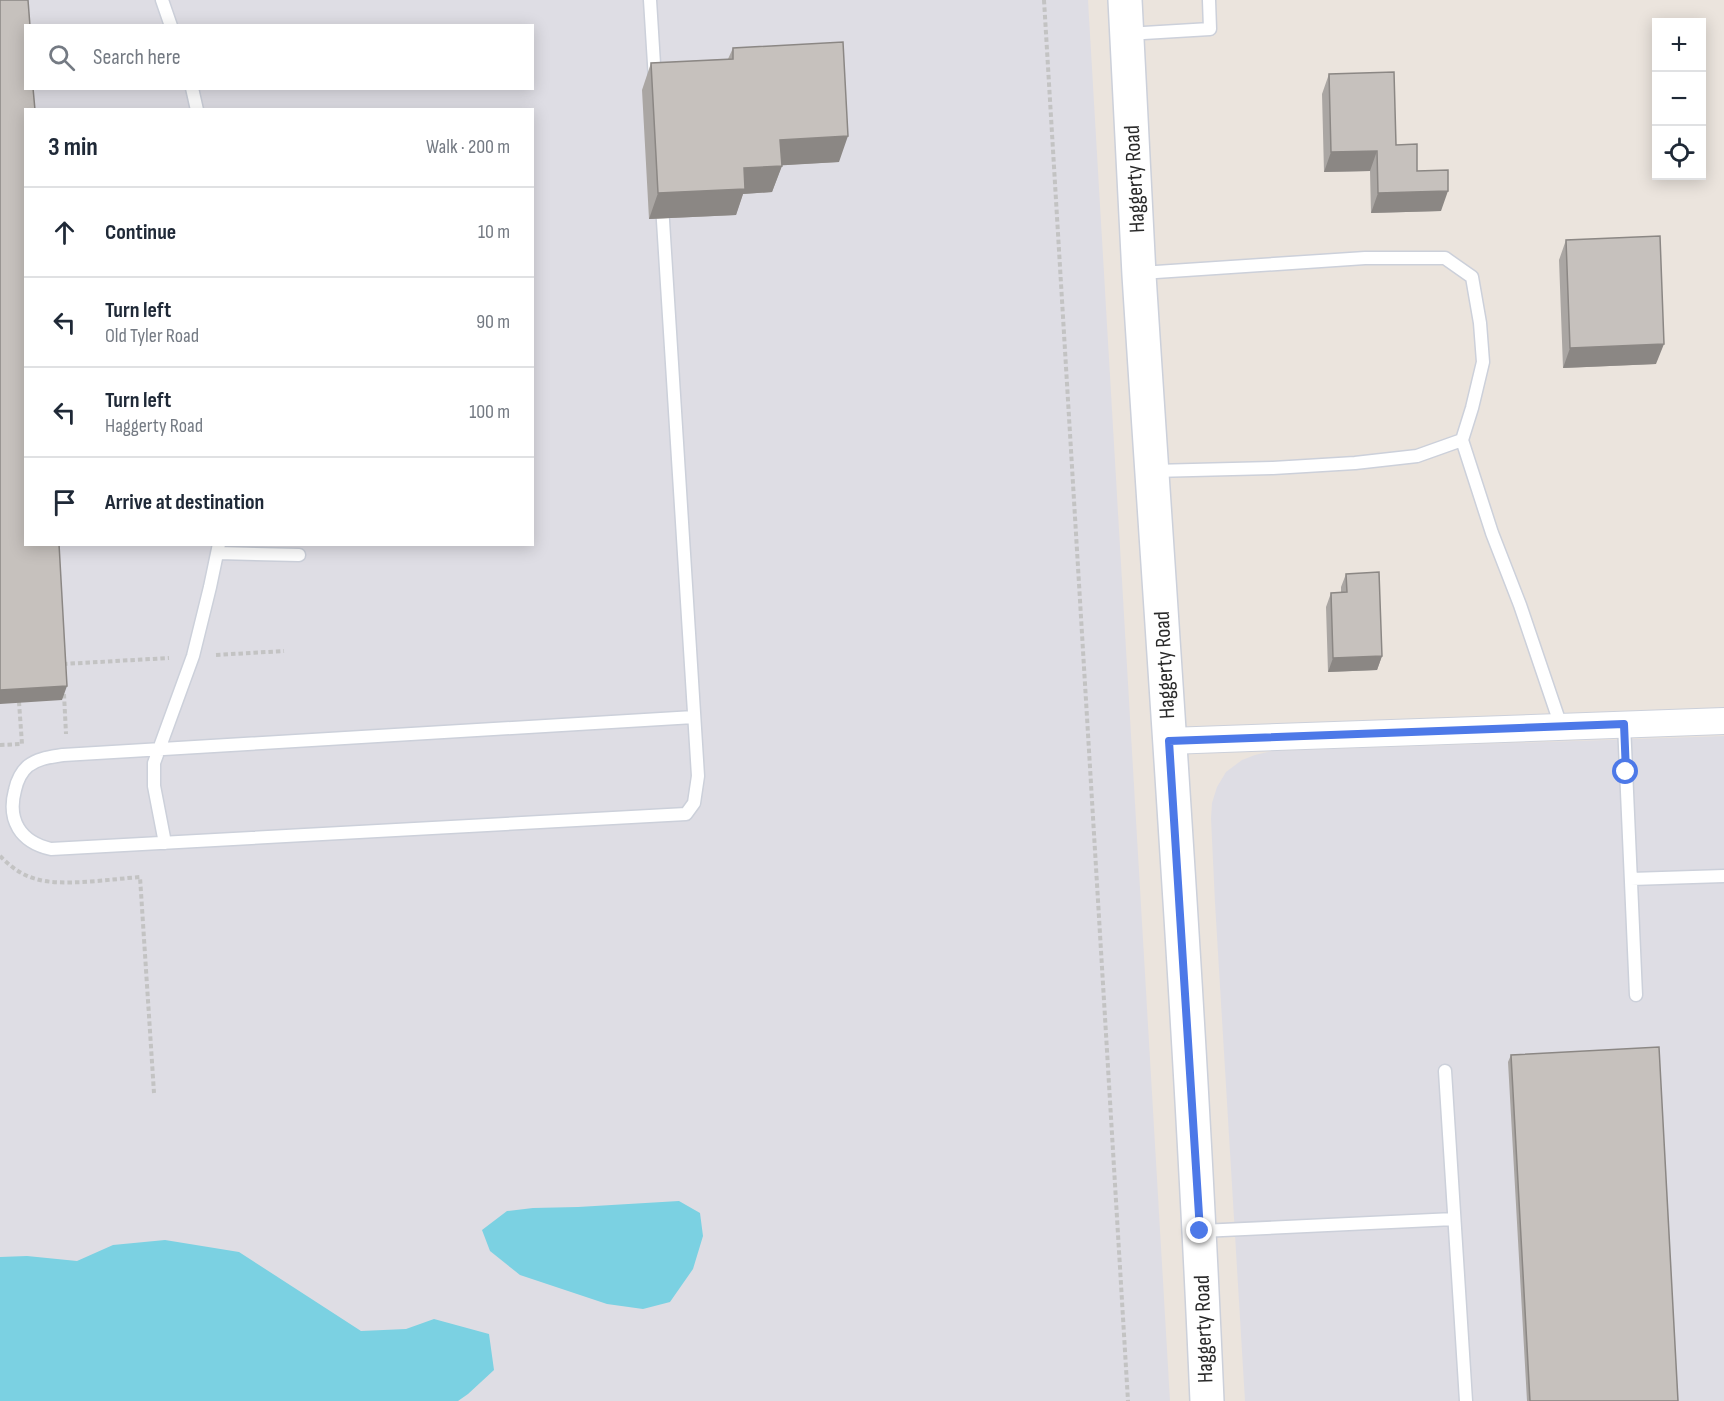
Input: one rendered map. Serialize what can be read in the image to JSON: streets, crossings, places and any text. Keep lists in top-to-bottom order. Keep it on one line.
{"streets":{"main road":["Haggerty Road"]},"page":{"map_buttons":["+","−"],"search":"Search here","heading":["3 min","Walk · 200 m"],"list":[["Continue","10 m"],["Turn left","Old Tyler Road","90 m"],["Turn left","Haggerty Road","100 m"],"Arrive at destination"]}}
